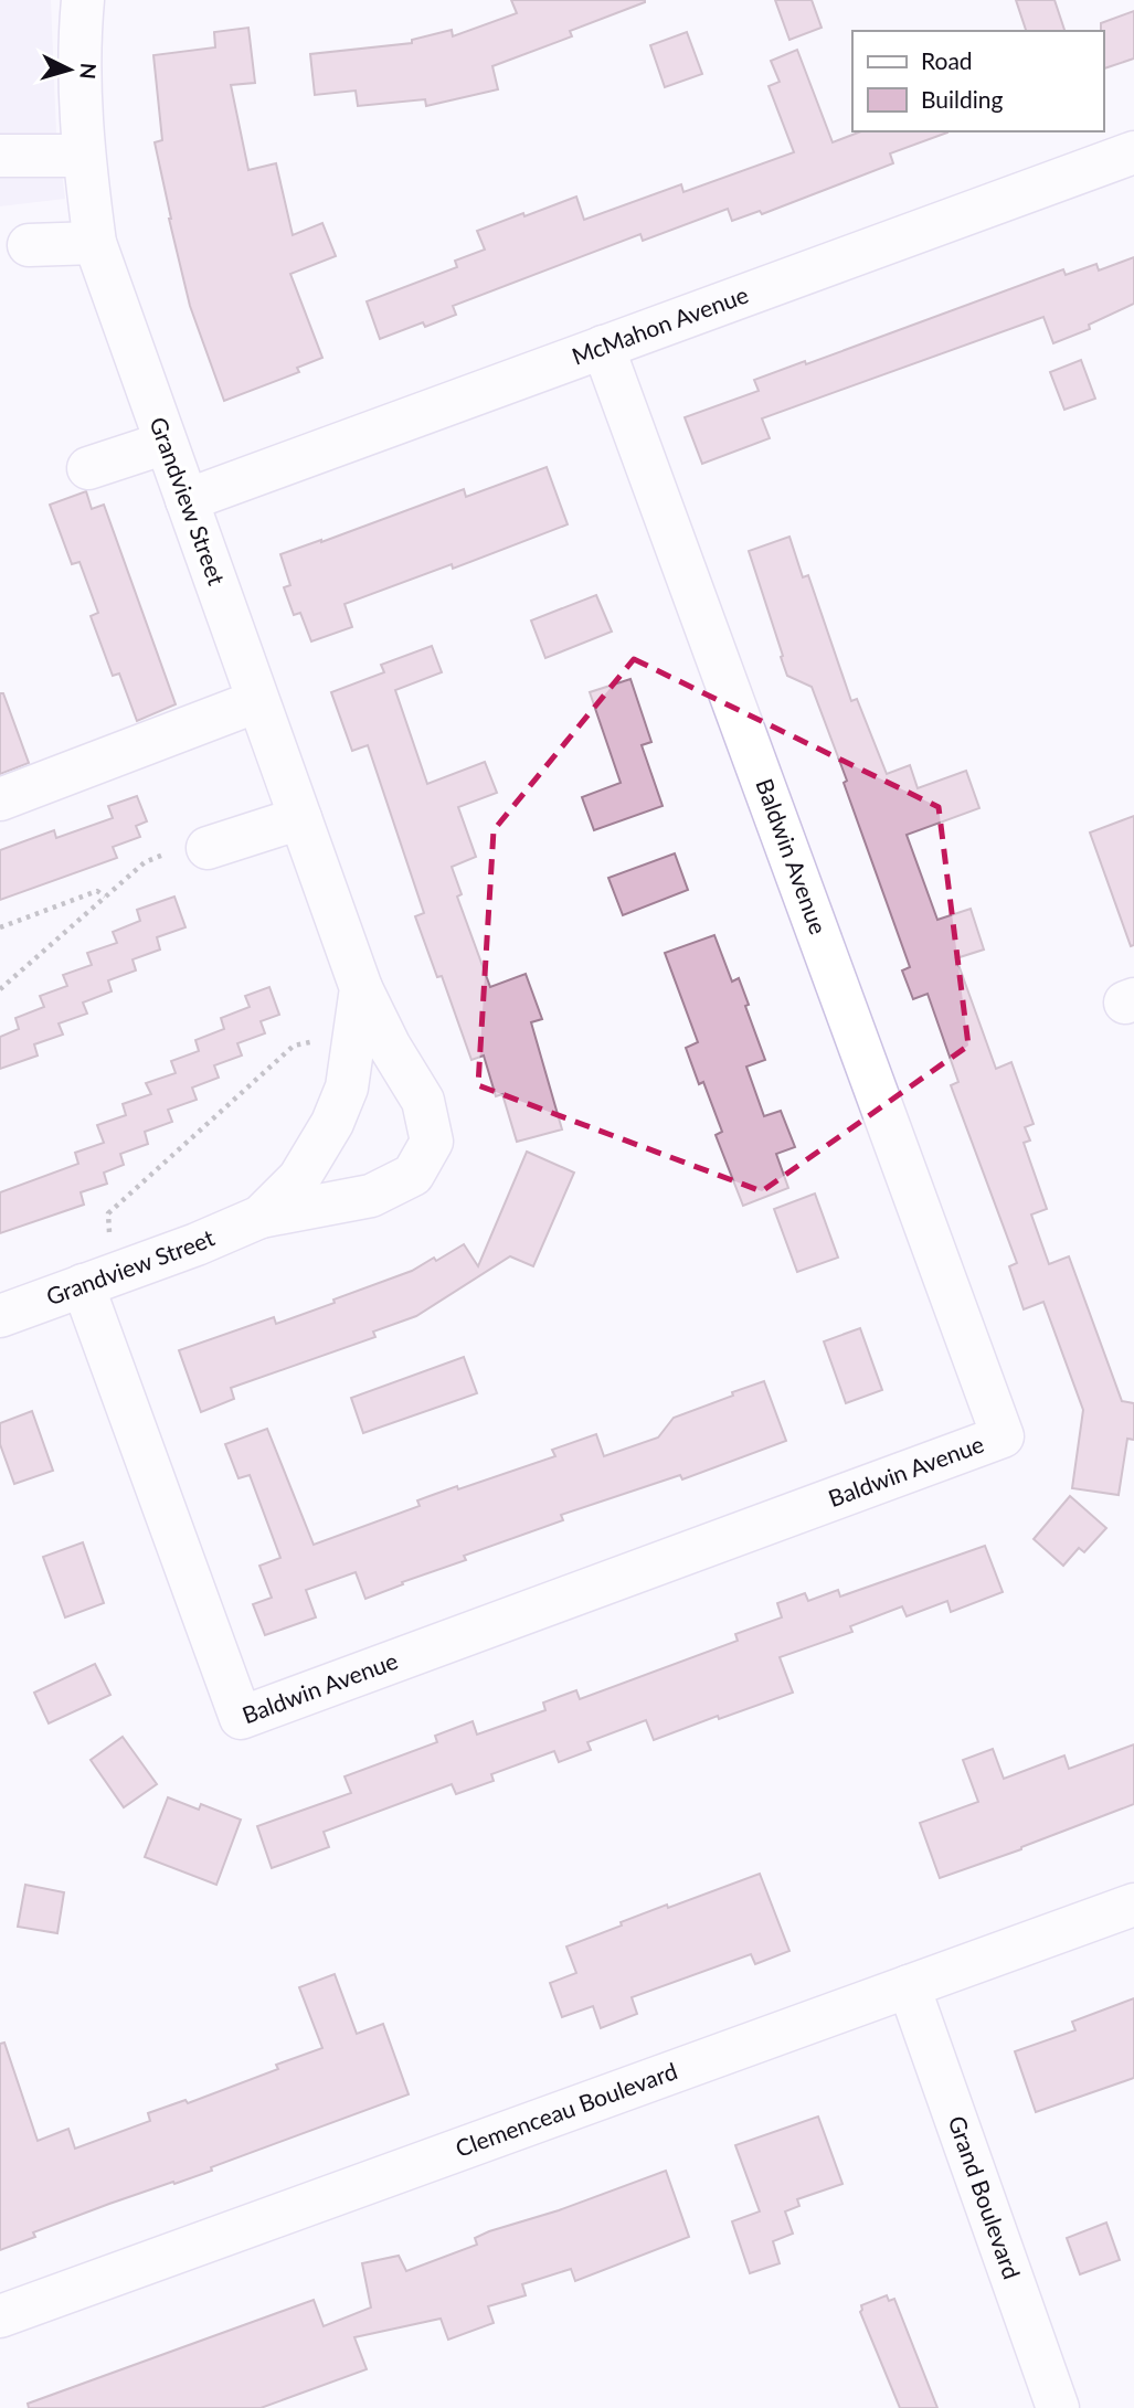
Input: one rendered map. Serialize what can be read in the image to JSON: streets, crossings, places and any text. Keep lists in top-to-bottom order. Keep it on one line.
{"streets":{"street":["McMahon Avenue","Grandview Street","Baldwin Avenue","Clemenceau Boulevard","Grand Boulevard"]},"crossings":[["McMahon Avenue","Grandview Street"],["McMahon Avenue","Baldwin Avenue"],["Grandview Street","Baldwin Avenue"],["Clemenceau Boulevard","Grand Boulevard"]],"legend":["Road","Building"],"north":"right"}
